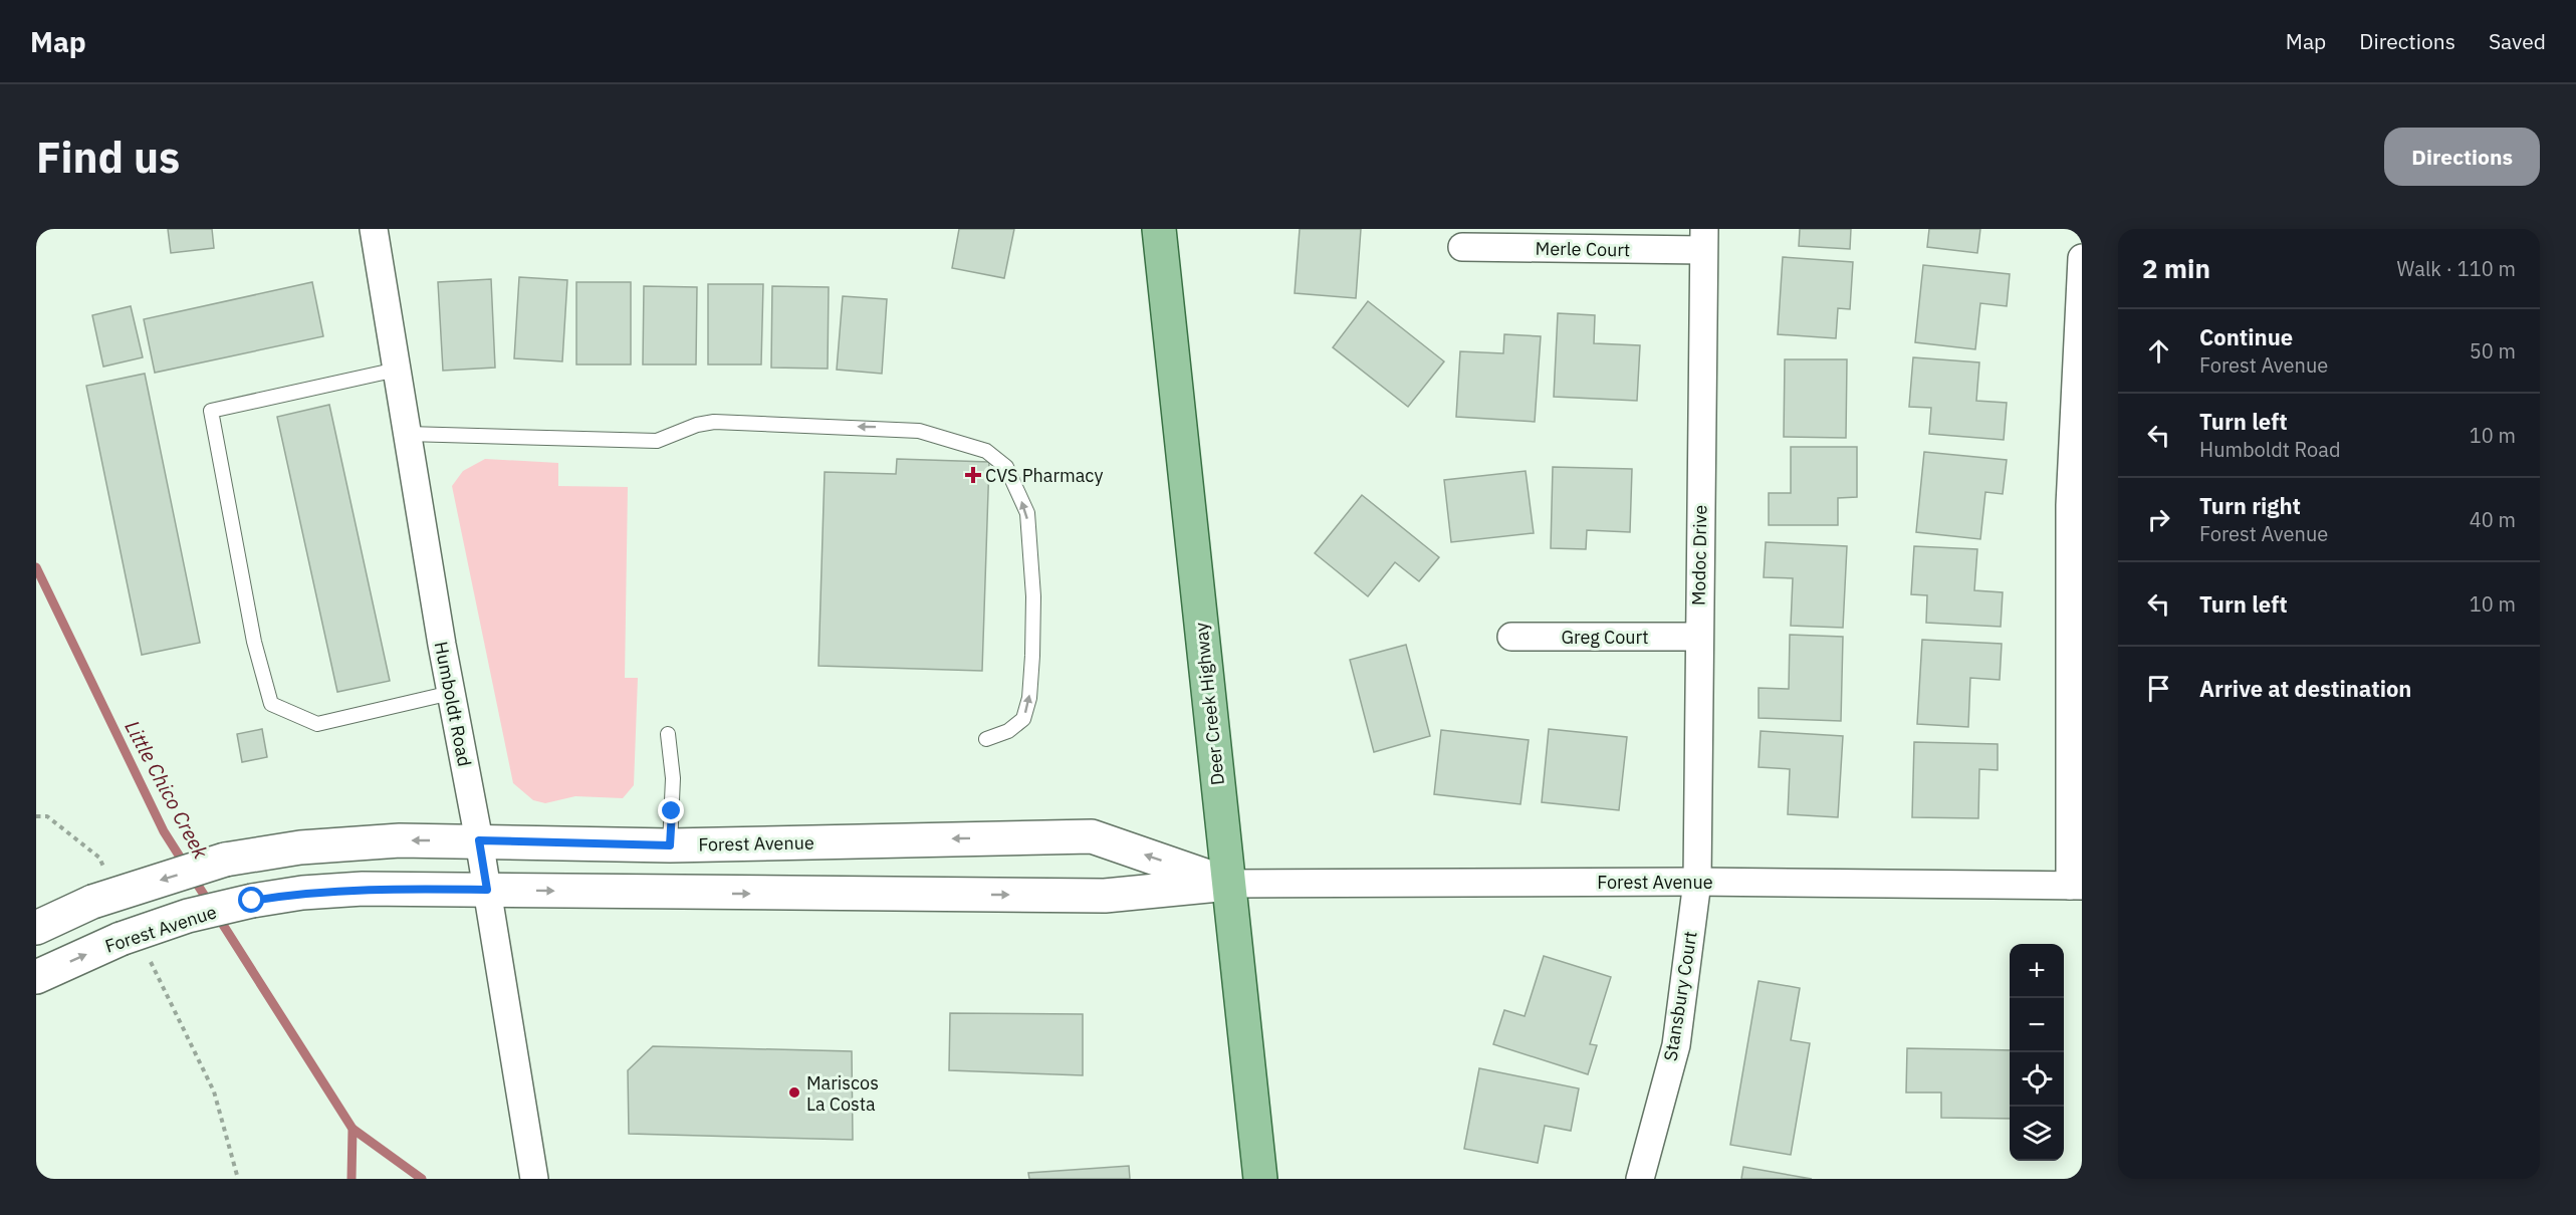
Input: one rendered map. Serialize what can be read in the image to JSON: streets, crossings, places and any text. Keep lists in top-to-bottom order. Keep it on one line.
{"streets":{"main road":["Deer Creek Highway"],"street":["Merle Court","Modoc Drive","Greg Court","Humboldt Road","Forest Avenue","Stansbury Court"]},"crossings":[["Merle Court","Modoc Drive"],["Modoc Drive","Greg Court"],["Modoc Drive","Forest Avenue"],["Modoc Drive","Stansbury Court"],["Humboldt Road","Forest Avenue"],["Deer Creek Highway","Forest Avenue"],["Forest Avenue","Stansbury Court"]],"water":["Little Chico Creek"],"places":{"health":["CVS Pharmacy"],"other":["Mariscos La Costa"]},"page":{"header":"Map","nav":["Map","Directions","Saved"],"buttons":"Directions","title":"Find us","heading":["2 min","Walk · 110 m"],"list":[["Continue","Forest Avenue","50 m"],["Turn left","Humboldt Road","10 m"],["Turn right","Forest Avenue","40 m"],["Turn left","10 m"],"Arrive at destination"],"map_buttons":["+","−"]}}
